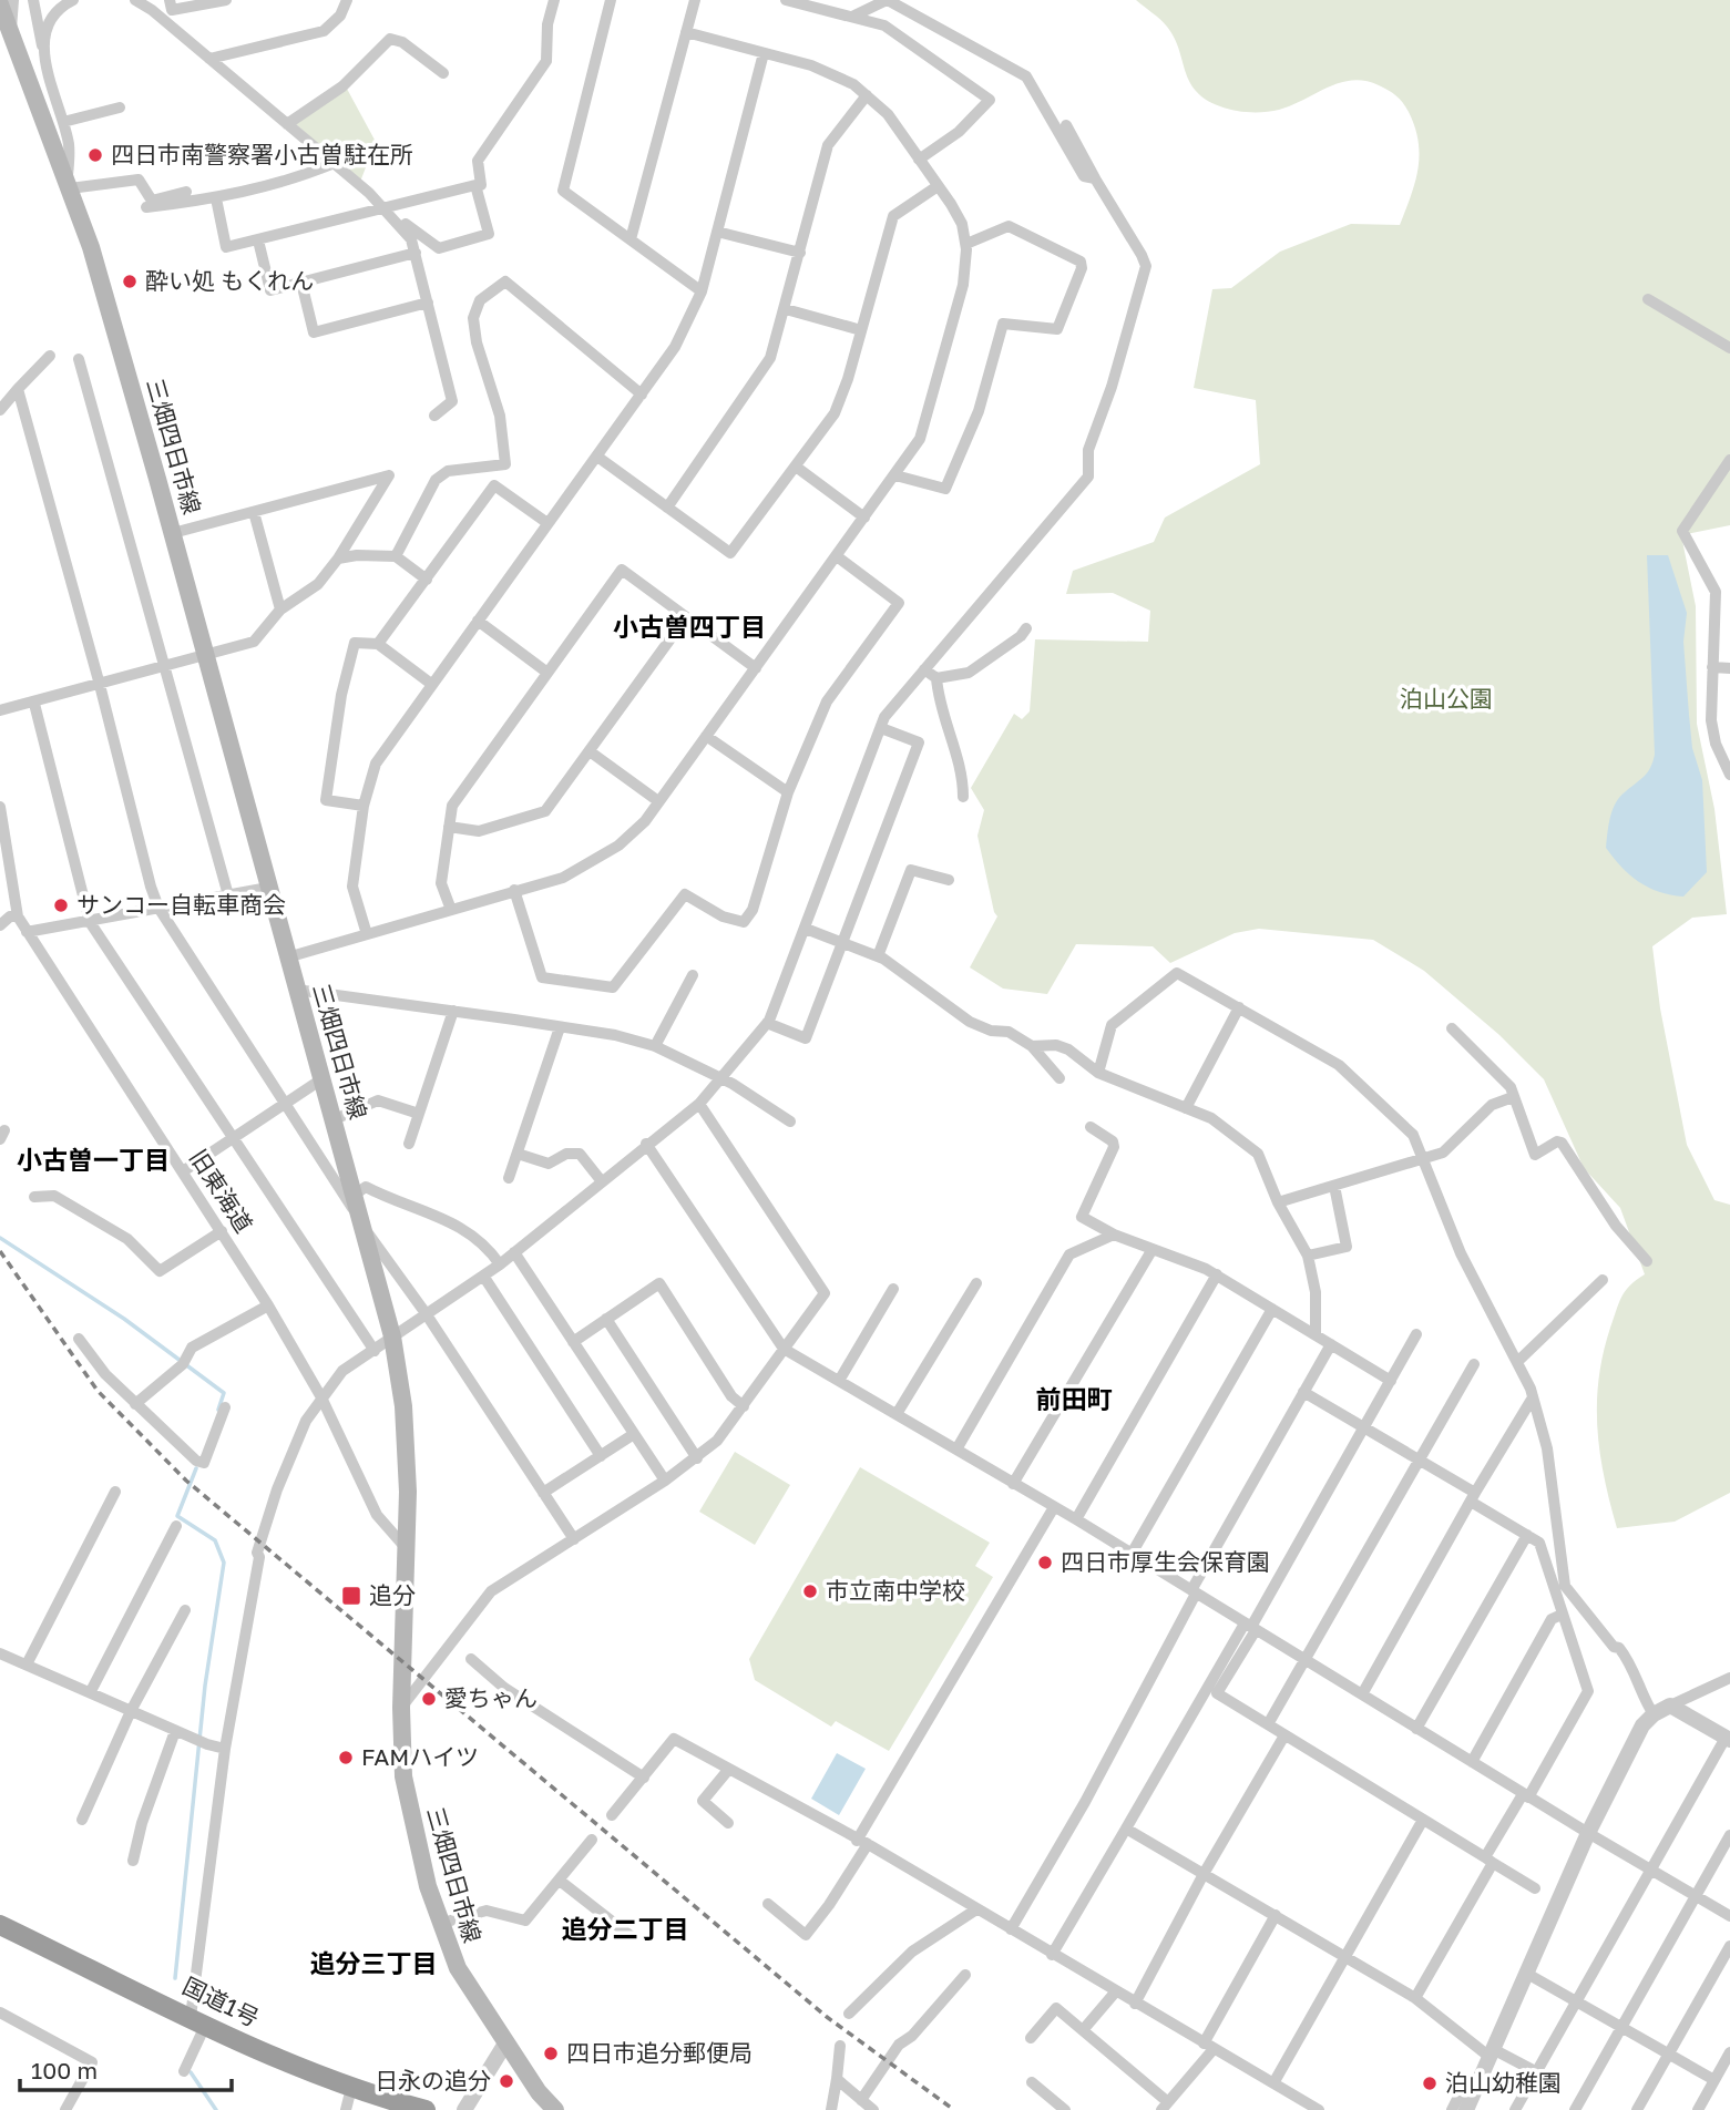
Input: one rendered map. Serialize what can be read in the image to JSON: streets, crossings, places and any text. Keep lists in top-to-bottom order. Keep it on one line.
{"streets":{"highway":["国道1号"],"main road":["三畑四日市線"],"street":["旧東海道"]},"crossings":[["三畑四日市線","旧東海道"]],"districts":["小古曽四丁目","小古曽一丁目","前田町","追分二丁目","追分三丁目"],"parks":["泊山公園"],"places":{"other":["四日市南警察署小古曽駐在所","酔い処 もくれん","サンコー自転車商会","四日市厚生会保育園","市立南中学校","愛ちゃん","FAMハイツ","四日市追分郵便局","日永の追分","泊山幼稚園"],"transit":["追分"]},"scale_bar":"100 m"}
